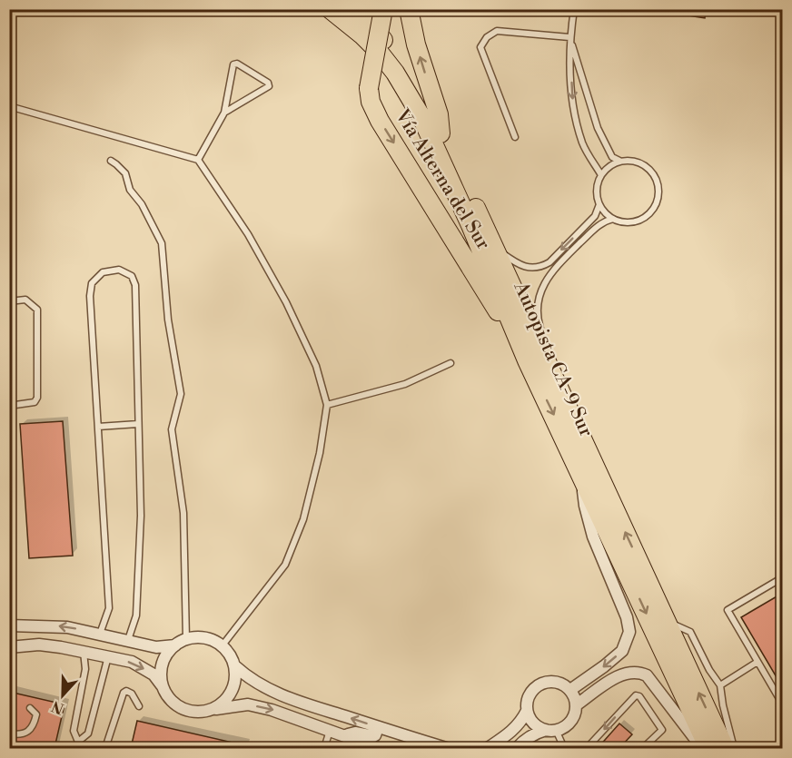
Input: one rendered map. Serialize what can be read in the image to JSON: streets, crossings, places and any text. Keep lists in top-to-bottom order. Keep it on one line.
{"streets":{"highway":["Vía Alterna del Sur","Autopista CA-9 Sur"]},"crossings":[["Vía Alterna del Sur","Autopista CA-9 Sur"]],"north":"bottom"}
